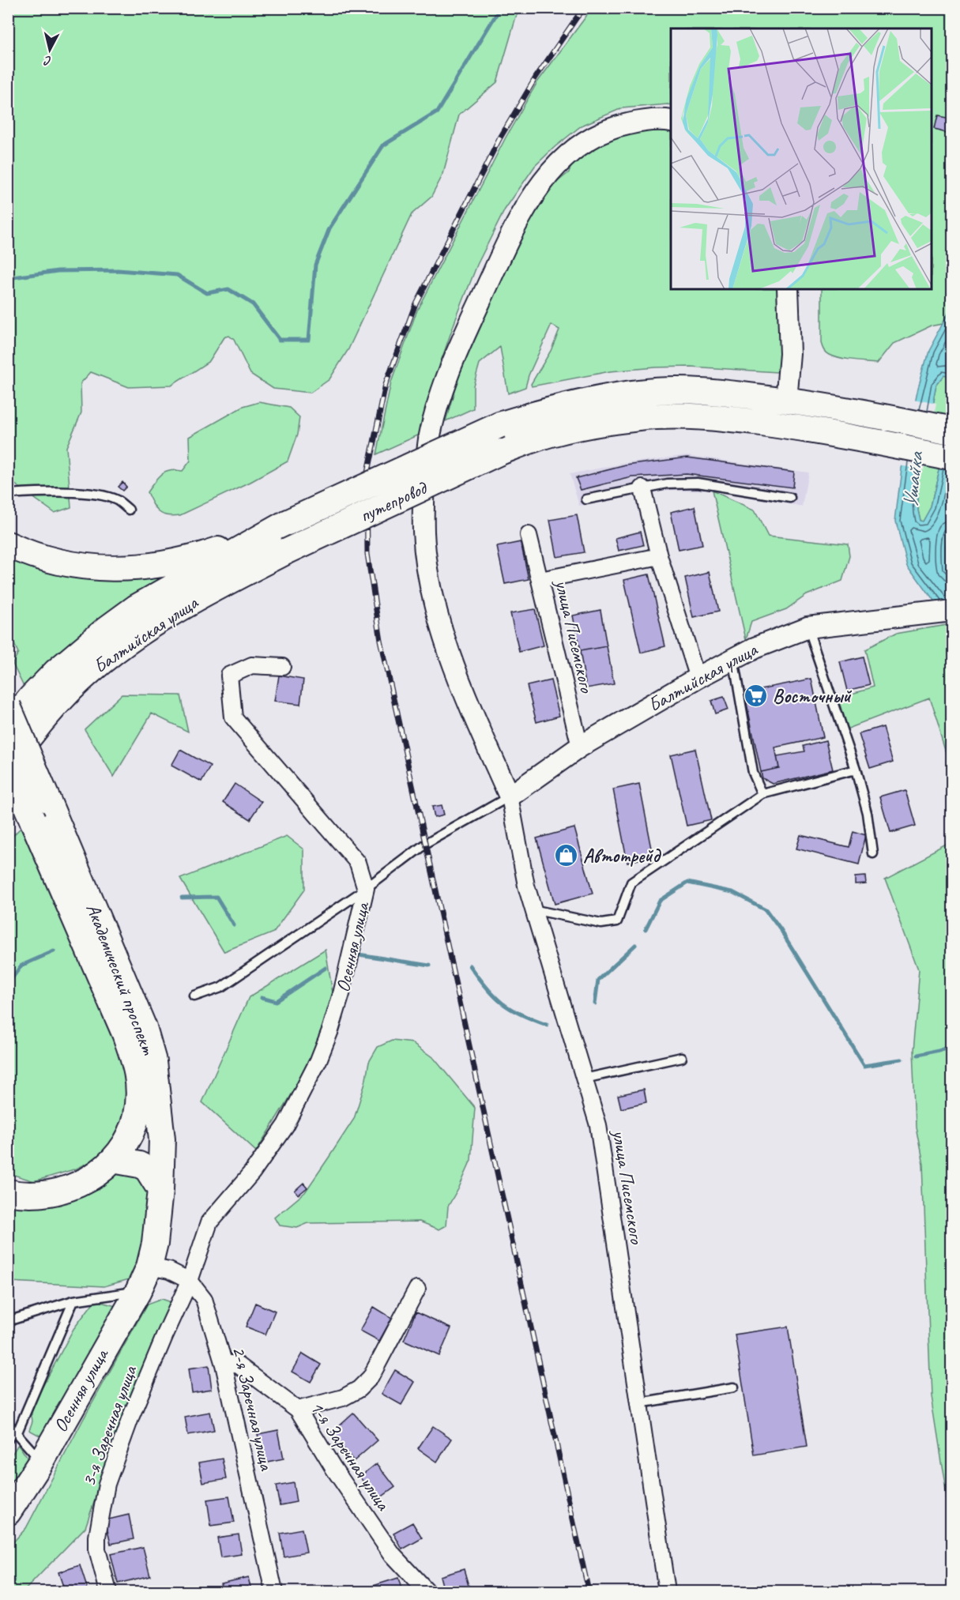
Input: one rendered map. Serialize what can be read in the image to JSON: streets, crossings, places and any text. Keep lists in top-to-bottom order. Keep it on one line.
{"streets":{"main road":["путепровод","Балтийская улица","Осенняя улица","Академический проспект"],"street":["улица Писемского","2-я Заречная улица","3-я Заречная улица","1-я Заречная улица"]},"crossings":[["путепровод","Балтийская улица"],["Балтийская улица","улица Писемского"],["Балтийская улица","Академический проспект"],["Осенняя улица","Академический проспект"],["Осенняя улица","2-я Заречная улица"],["Осенняя улица","3-я Заречная улица"],["Академический проспект","2-я Заречная улица"],["2-я Заречная улица","3-я Заречная улица"],["2-я Заречная улица","1-я Заречная улица"]],"water":["Ушайка"],"places":{"supermarket":["Восточный"],"shop":["Автотрейд"]},"north":"bottom"}
